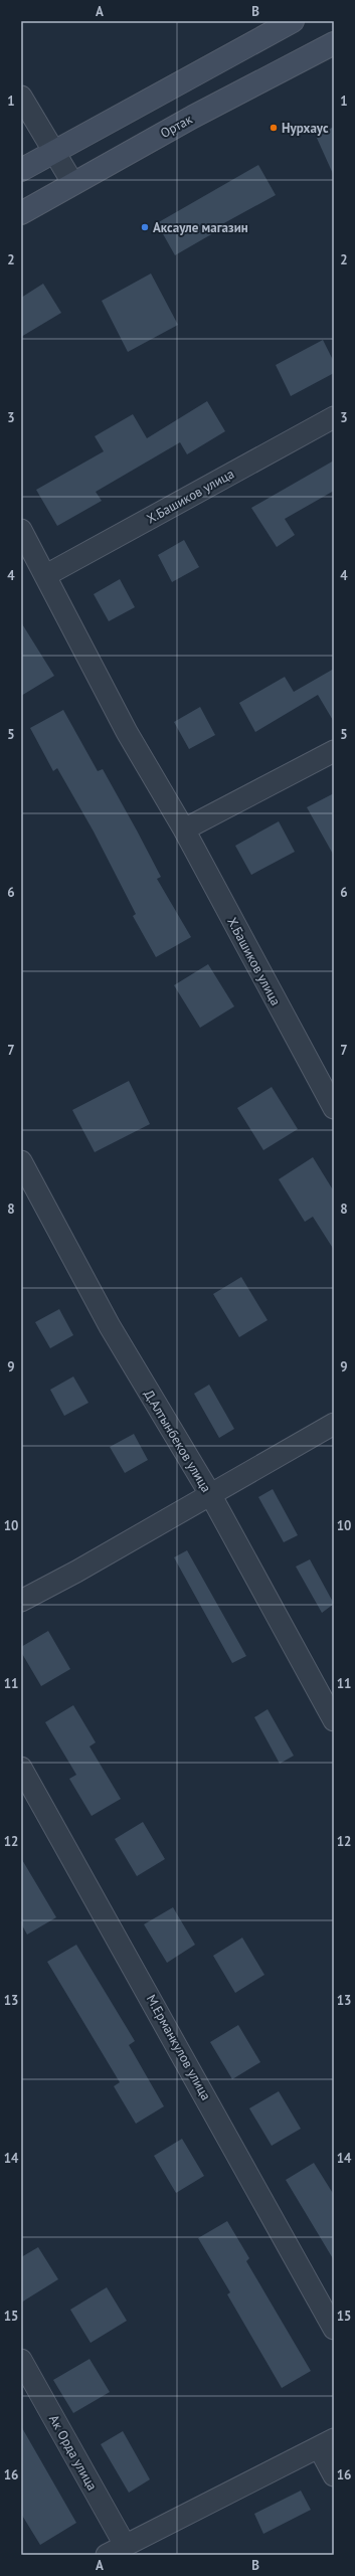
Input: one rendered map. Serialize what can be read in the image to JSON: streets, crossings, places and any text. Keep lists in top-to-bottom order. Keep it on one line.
{"streets":{"street":["Ортак","Х.Башиков улица","Д.Алтынбеков улица","М.Ерманкулов улица","Ак Орда улица"]},"places":["Нурхаус","Аксауле магазин"],"grid":{"columns":["A","B"],"rows":["1","2","3","4","5","6","7","8","9","10","11","12","13","14","15","16"]}}
